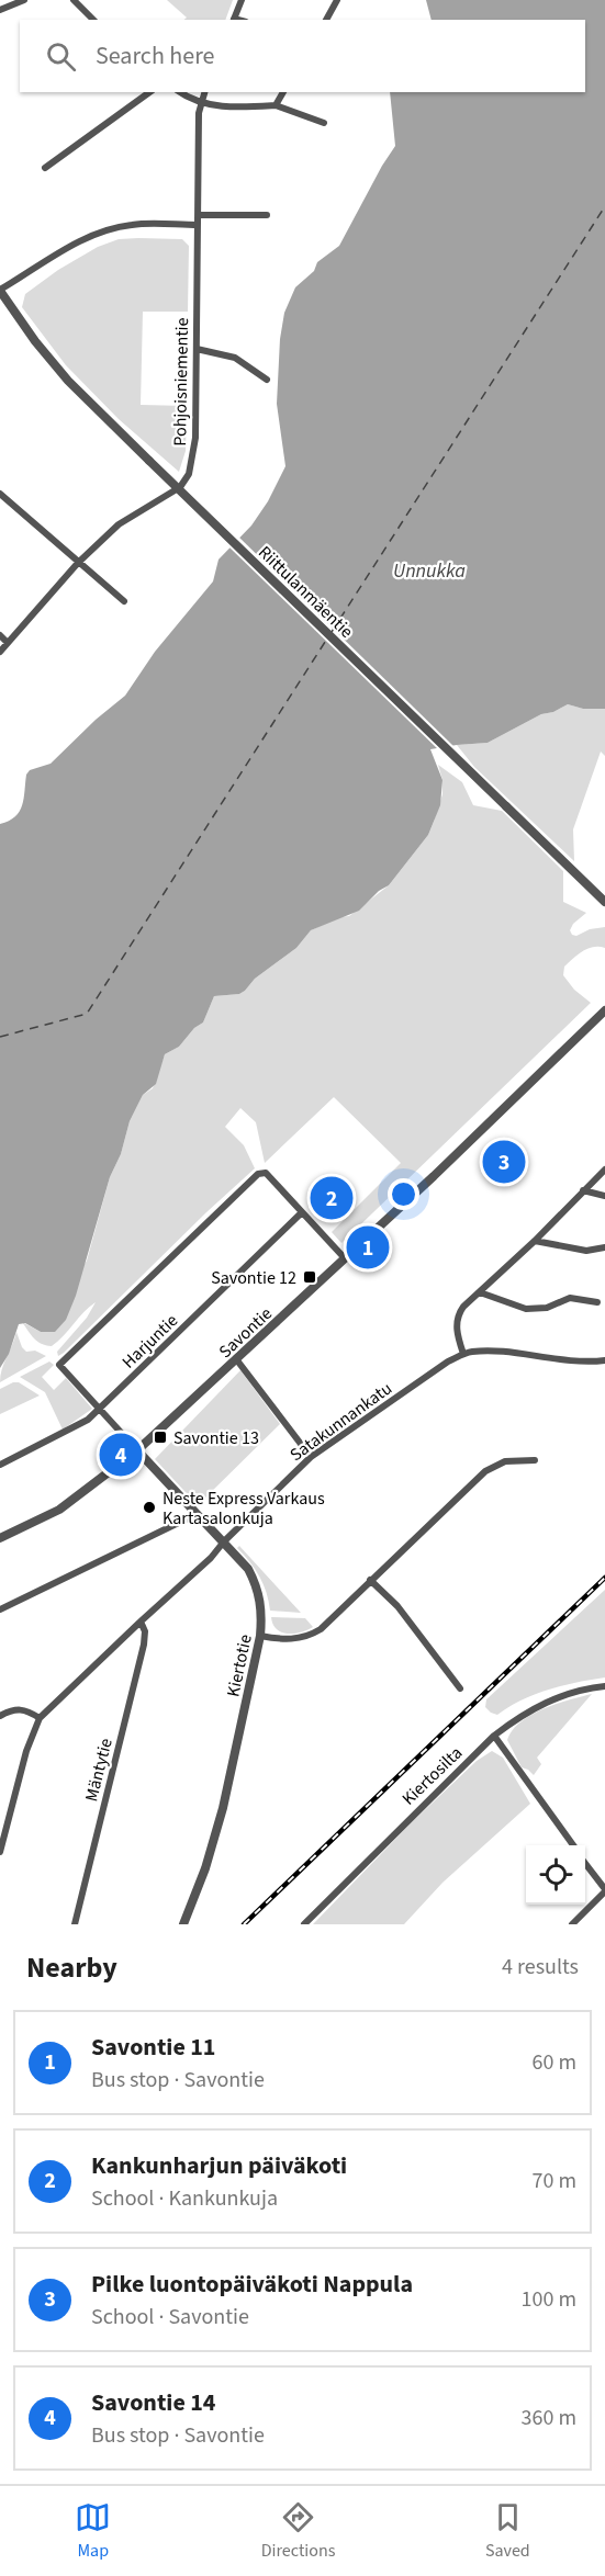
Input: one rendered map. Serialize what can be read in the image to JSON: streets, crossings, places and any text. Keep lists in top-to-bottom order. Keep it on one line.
{"streets":{"street":["Pohjoisniementie","Riittulanmäentie","Savontie","Harjuntie","Satakunnankatu","Kiertotie","Mäntytie","Kiertosilta"]},"crossings":[["Savontie","Kiertotie"],["Satakunnankatu","Kiertotie"],["Satakunnankatu","Mäntytie"]],"water":["Unnukka"],"places":{"transit":["Savontie 12","Savontie 13"],"other":["Neste Express Varkaus Kartasalonkuja"]},"page":{"search":"Search here","pins":["3","2","1","4"],"heading":["Nearby","4 results"],"list":[{"mark":"1","name":"Savontie 11","note":"Bus stop · Savontie","value":"60 m"},{"mark":"2","name":"Kankunharjun päiväkoti","note":"School · Kankunkuja","value":"70 m"},{"mark":"3","name":"Pilke luontopäiväkoti Nappula","note":"School · Savontie","value":"100 m"},{"mark":"4","name":"Savontie 14","note":"Bus stop · Savontie","value":"360 m"}],"nav":["Map","Directions","Saved"]}}
